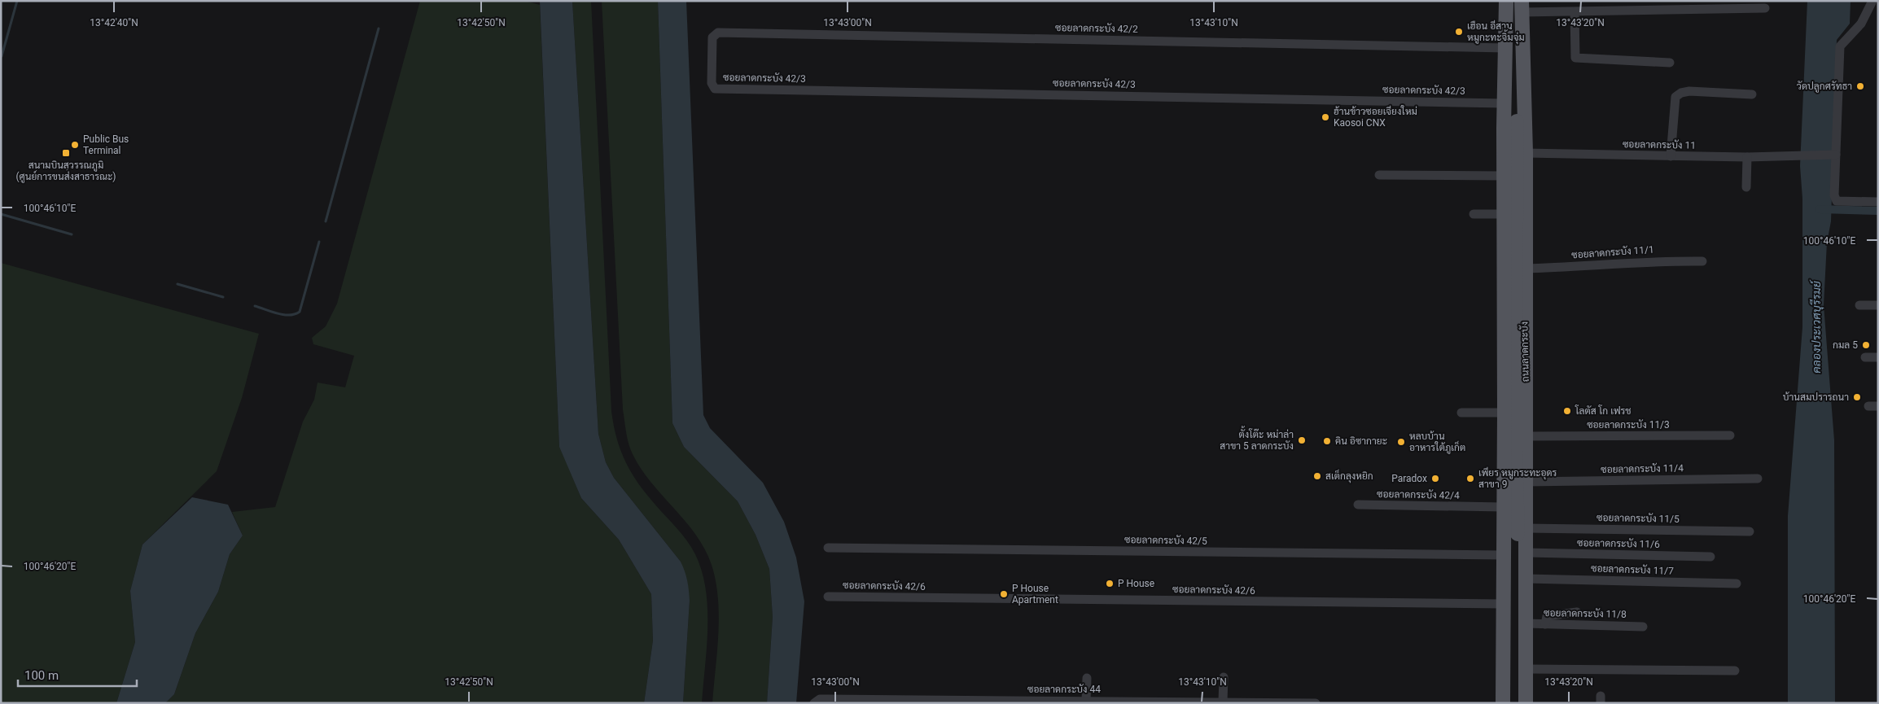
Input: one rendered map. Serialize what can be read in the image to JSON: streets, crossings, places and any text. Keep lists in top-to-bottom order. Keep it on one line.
{"streets":{"main road":["ถนนลาดกระบัง"],"street":["ซอยลาดกระบัง 42/2","ซอยลาดกระบัง 42/3","ซอยลาดกระบัง 11","ซอยลาดกระบัง 11/1","ซอยลาดกระบัง 11/3","ซอยลาดกระบัง 11/4","ซอยลาดกระบัง 42/4","ซอยลาดกระบัง 11/5","ซอยลาดกระบัง 42/5","ซอยลาดกระบัง 11/6","ซอยลาดกระบัง 11/7","ซอยลาดกระบัง 42/6","ซอยลาดกระบัง 11/8","ซอยลาดกระบัง 44"]},"crossings":[["ซอยลาดกระบัง 42/2","ซอยลาดกระบัง 42/3"],["ซอยลาดกระบัง 42/2","ถนนลาดกระบัง"],["ซอยลาดกระบัง 42/3","ถนนลาดกระบัง"],["ซอยลาดกระบัง 11","ถนนลาดกระบัง"],["ซอยลาดกระบัง 11/1","ถนนลาดกระบัง"],["ถนนลาดกระบัง","ซอยลาดกระบัง 11/3"],["ถนนลาดกระบัง","ซอยลาดกระบัง 11/4"],["ถนนลาดกระบัง","ซอยลาดกระบัง 42/4"],["ถนนลาดกระบัง","ซอยลาดกระบัง 11/5"],["ถนนลาดกระบัง","ซอยลาดกระบัง 42/5"],["ถนนลาดกระบัง","ซอยลาดกระบัง 11/6"],["ถนนลาดกระบัง","ซอยลาดกระบัง 11/7"],["ถนนลาดกระบัง","ซอยลาดกระบัง 42/6"],["ถนนลาดกระบัง","ซอยลาดกระบัง 11/8"]],"water":["คลองประเวศบุรีรมย์"],"places":{"other":["เฮือน อีสาน หมูกะทะจิ้มจุ่ม","วัดปลูกศรัทธา","ฮ้านข้าวซอยเจียงใหม่ Kaosoi CNX","Public Bus Terminal","กมล 5","บ้านสมปรารถนา","โลตัส โก เฟรช","ตั้งโต๊ะ หม่าล่า สาขา 5 ลาดกระบัง","คิน อิซากายะ","หลบบ้าน อาหารใต้ภูเก็ต","สเต็กลุงหยิก","Paradox","เพียร หมูกระทะอุดร สาขา 9","P House","P House Apartment"],"transit":["สนามบินสุวรรณภูมิ (ศูนย์การขนส่งสาธารณะ)"]},"scale_bar":"100 m","coordinates":["13°42'40\"N","13°42'50\"N","13°43'00\"N","13°43'10\"N","13°43'20\"N","100°46'10\"E","100°46'20\"E"]}
